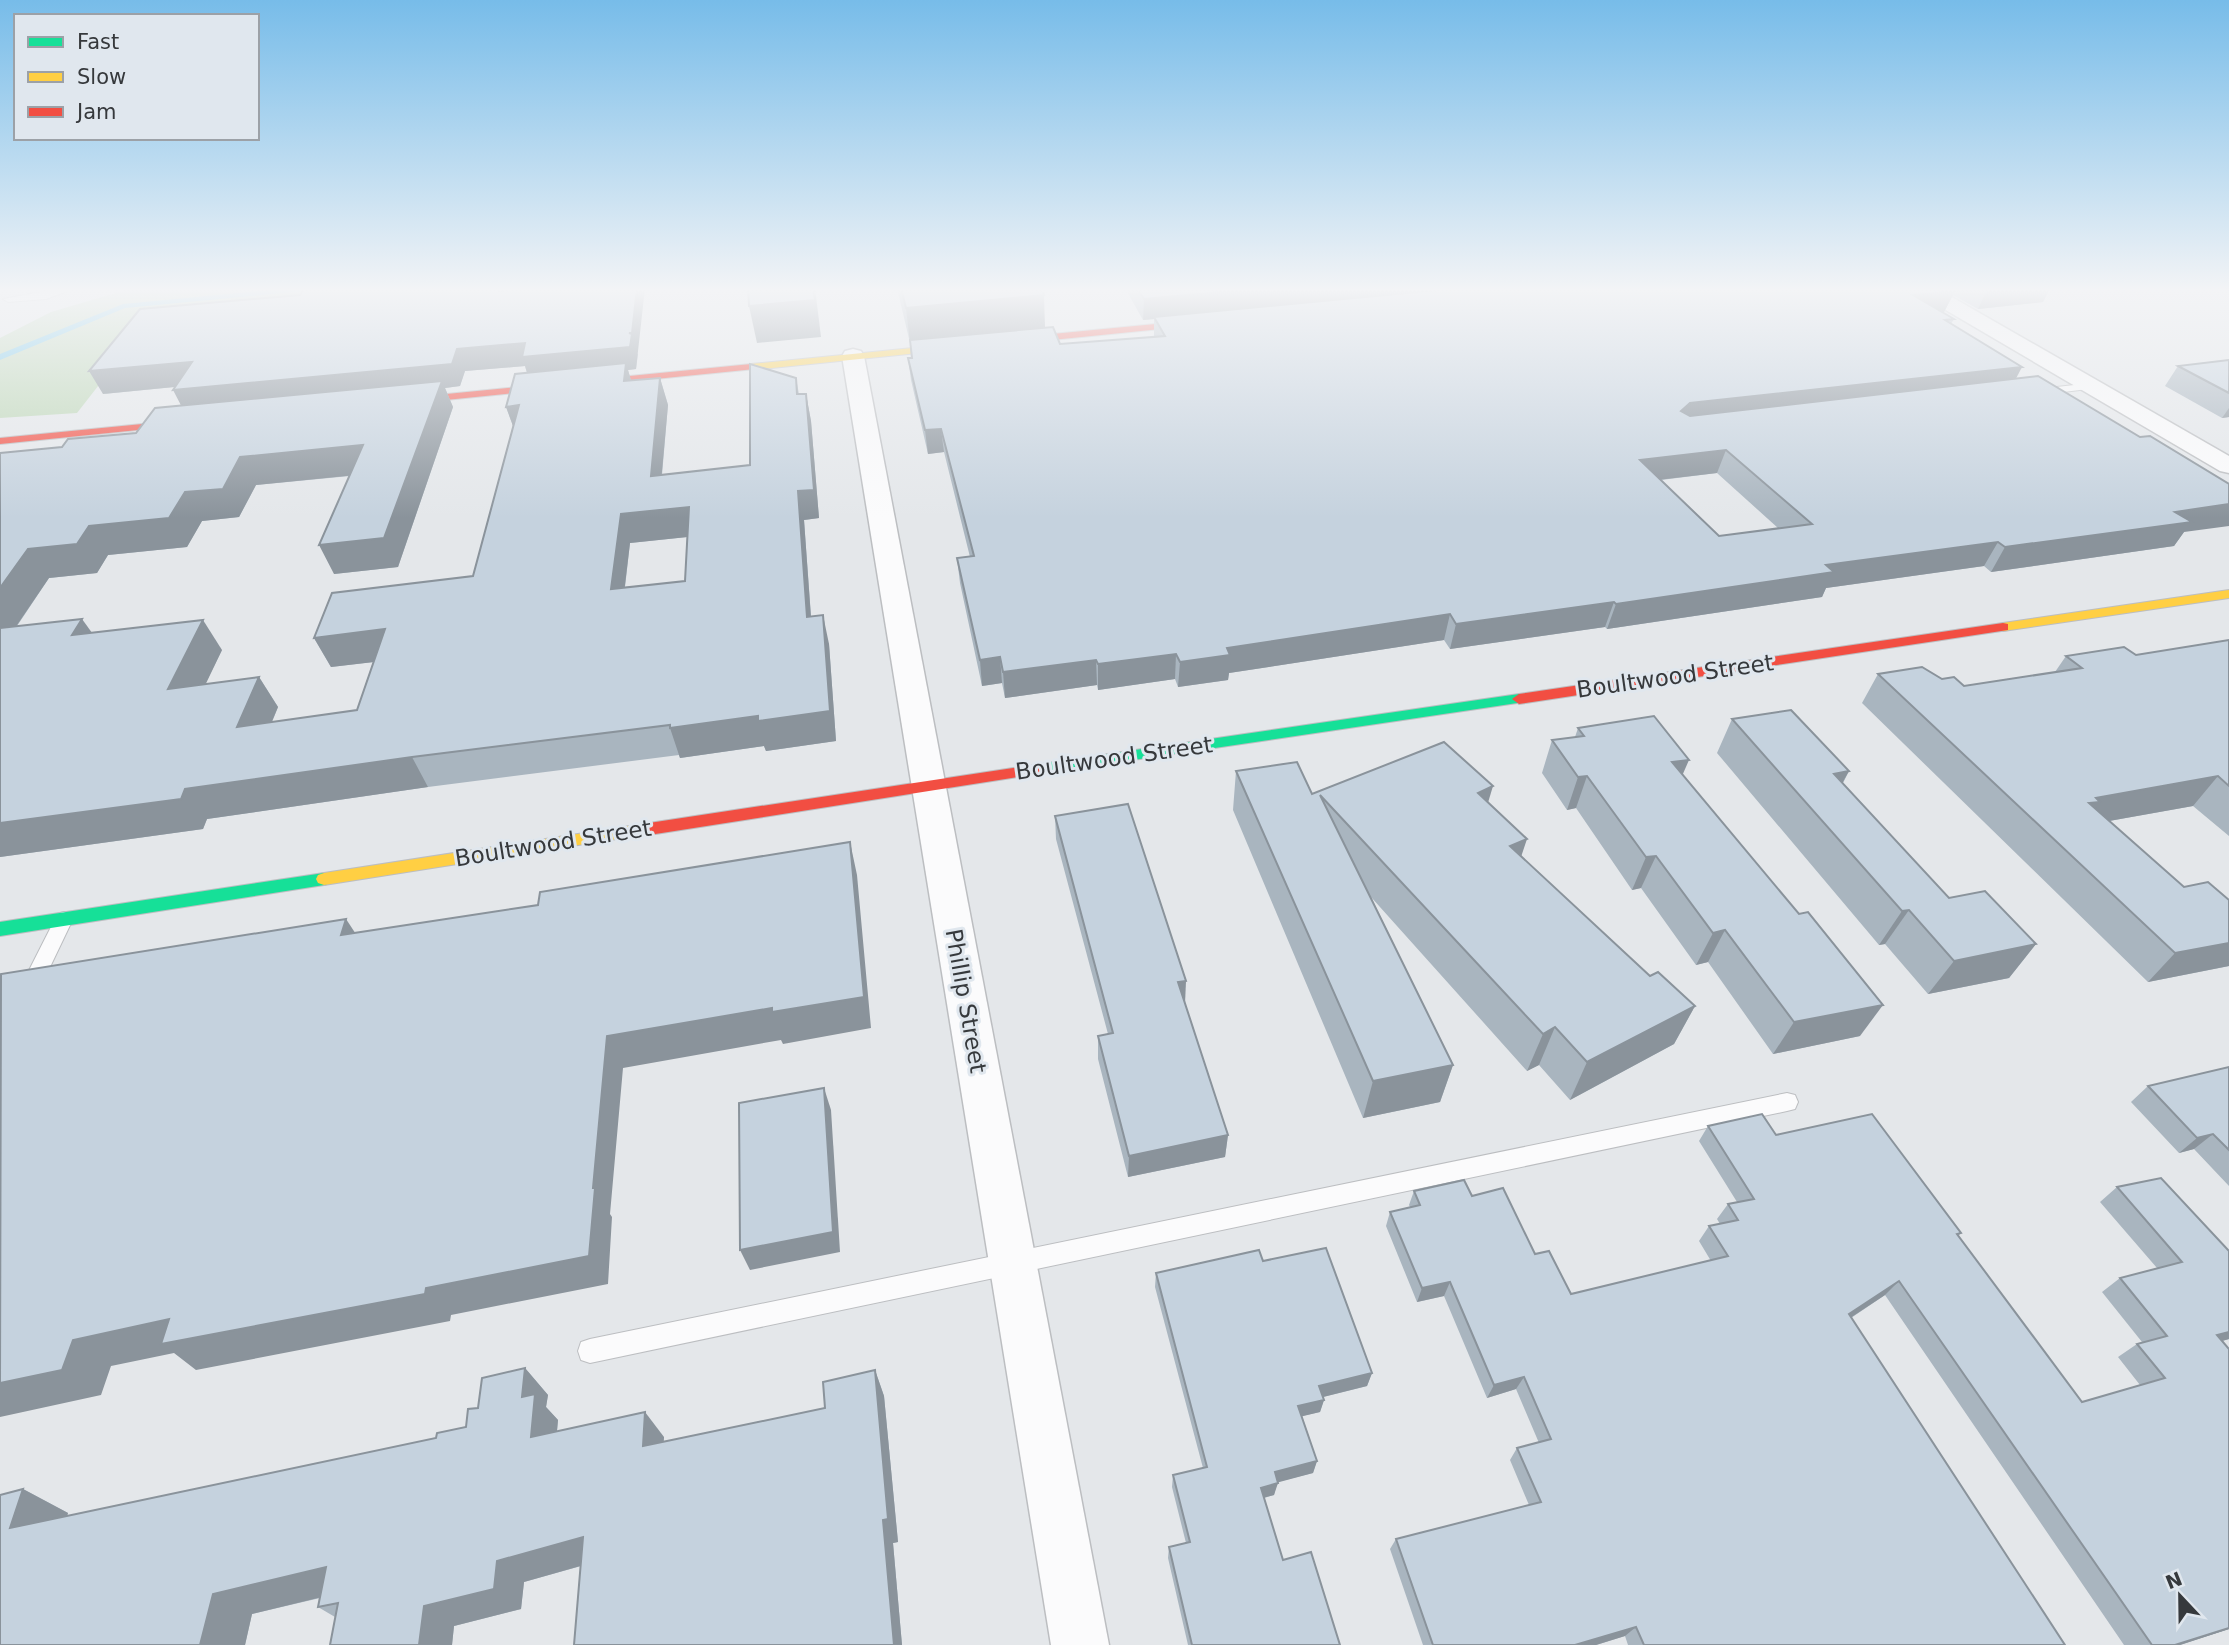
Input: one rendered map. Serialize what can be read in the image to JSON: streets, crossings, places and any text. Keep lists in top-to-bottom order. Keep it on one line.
{"streets":{"street":["Boultwood Street","Phillip Street"]},"crossings":[["Boultwood Street","Phillip Street"]],"legend":["Fast","Slow","Jam"],"north":"top"}
